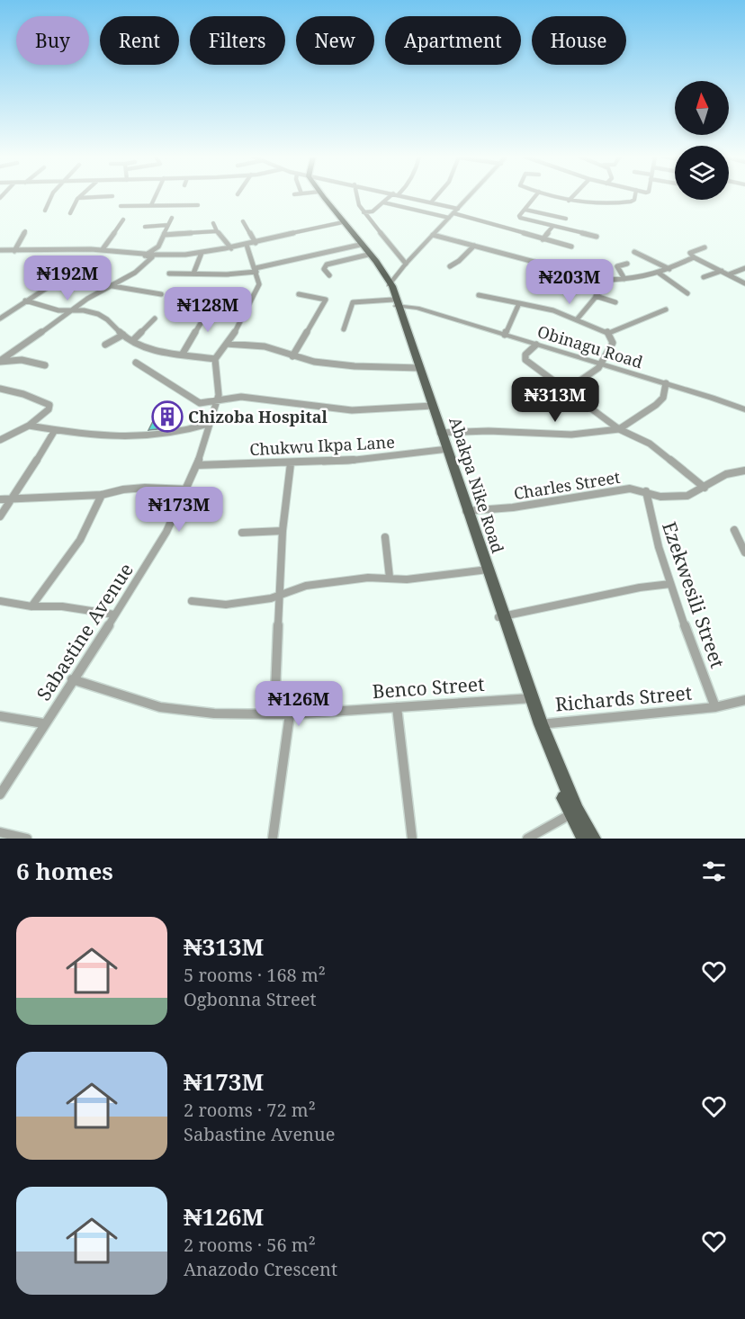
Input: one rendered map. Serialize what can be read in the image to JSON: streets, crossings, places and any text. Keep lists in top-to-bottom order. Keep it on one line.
{"streets":{"main road":["Abakpa Nike Road"],"street":["Obinagu Road","Chukwu Ikpa Lane","Charles Street","Ezekwesili Street","Sabastine Avenue","Benco Street","Richards Street"]},"crossings":[["Obinagu Road","Abakpa Nike Road"],["Chukwu Ikpa Lane","Abakpa Nike Road"],["Chukwu Ikpa Lane","Sabastine Avenue"],["Abakpa Nike Road","Charles Street"],["Abakpa Nike Road","Benco Street"],["Abakpa Nike Road","Richards Street"],["Charles Street","Ezekwesili Street"],["Ezekwesili Street","Richards Street"],["Sabastine Avenue","Benco Street"]],"places":{"building":["Chizoba Hospital"]},"north":"top","page":{"chip":["Buy","Rent","Filters","New","Apartment","House"],"price":["₦192M","₦203M","₦128M","₦313M","₦173M","₦126M"],"heading":"6 homes","list":[{"name":"₦313M","note":"5 rooms · 168 m² · Ogbonna Street"},{"name":"₦173M","note":"2 rooms · 72 m² · Sabastine Avenue"},{"name":"₦126M","note":"2 rooms · 56 m² · Anazodo Crescent"}]}}
